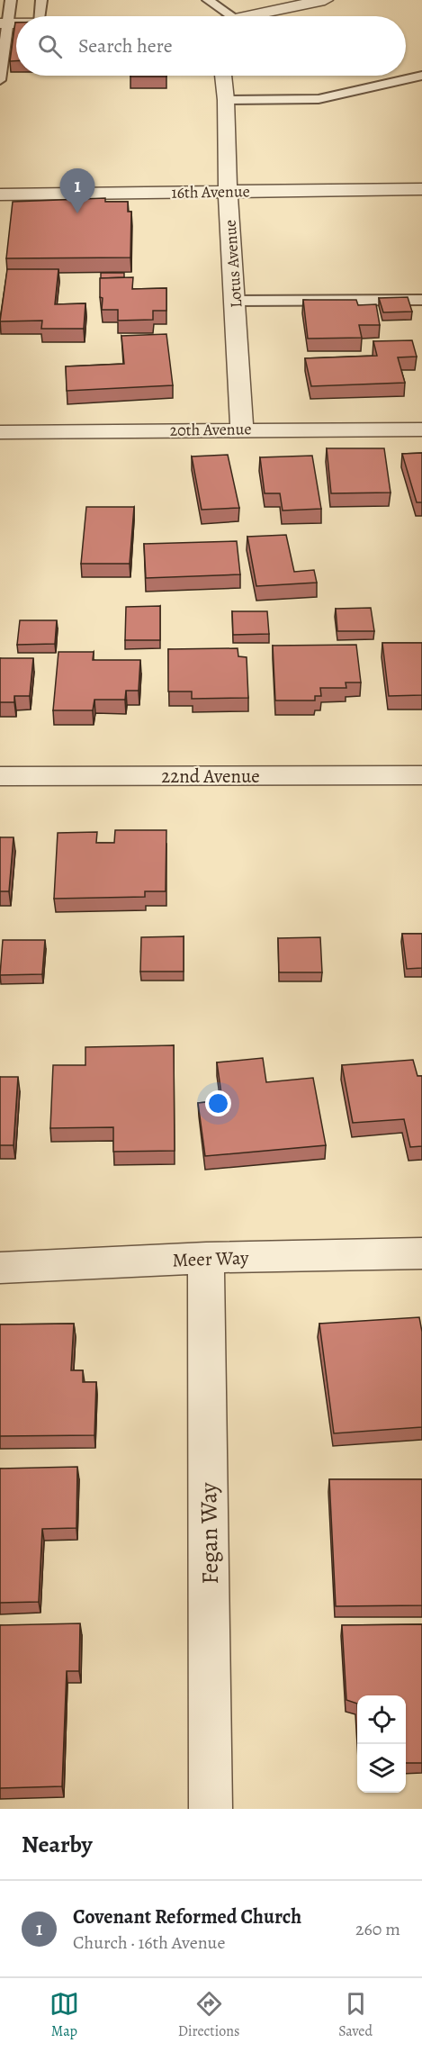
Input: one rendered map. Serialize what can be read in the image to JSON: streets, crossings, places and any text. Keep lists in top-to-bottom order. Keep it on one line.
{"streets":{"street":["16th Avenue","Lotus Avenue","20th Avenue","22nd Avenue","Meer Way","Fegan Way"]},"crossings":[["16th Avenue","Lotus Avenue"],["Lotus Avenue","20th Avenue"],["Meer Way","Fegan Way"]],"page":{"search":"Search here","pins":"1","heading":"Nearby","list":[{"mark":"1","name":"Covenant Reformed Church","note":"Church · 16th Avenue","value":"260 m"}],"nav":["Map","Directions","Saved"]}}
